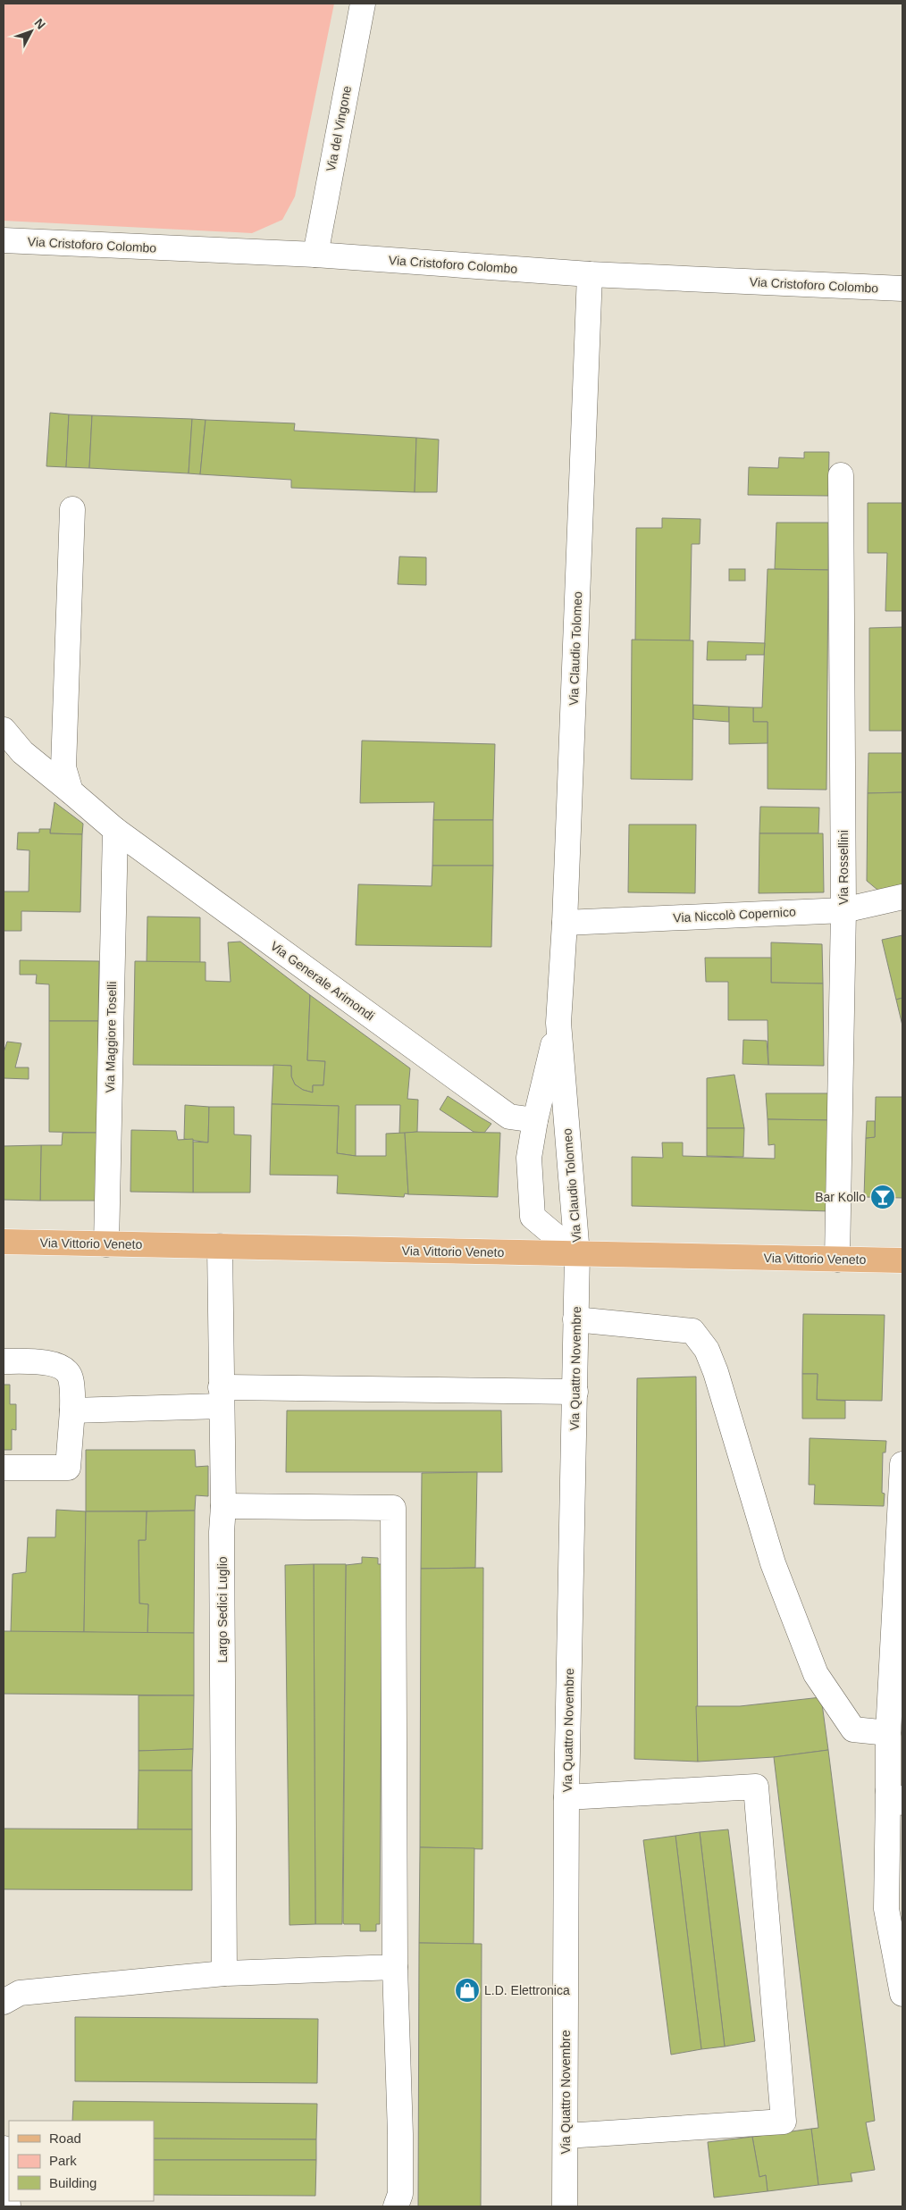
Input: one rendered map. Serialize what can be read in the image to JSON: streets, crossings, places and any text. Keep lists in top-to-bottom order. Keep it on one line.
{"streets":{"main road":["Via Vittorio Veneto"],"street":["Via del Vingone","Via Cristoforo Colombo","Via Claudio Tolomeo","Via Rossellini","Via Niccolò Copernico","Via Generale Arimondi","Via Maggiore Toselli","Via Quattro Novembre","Largo Sedici Luglio"]},"crossings":[["Via del Vingone","Via Cristoforo Colombo"],["Via Cristoforo Colombo","Via Claudio Tolomeo"],["Via Claudio Tolomeo","Via Niccolò Copernico"],["Via Claudio Tolomeo","Via Generale Arimondi"],["Via Claudio Tolomeo","Via Vittorio Veneto"],["Via Claudio Tolomeo","Via Quattro Novembre"],["Via Rossellini","Via Niccolò Copernico"],["Via Rossellini","Via Vittorio Veneto"],["Via Generale Arimondi","Via Maggiore Toselli"],["Via Maggiore Toselli","Via Vittorio Veneto"],["Via Vittorio Veneto","Via Quattro Novembre"],["Via Vittorio Veneto","Largo Sedici Luglio"]],"places":{"bar":["Bar Kollo"],"shop":["L.D. Elettronica"]},"legend":["Road","Park","Building"],"north":"top right"}
